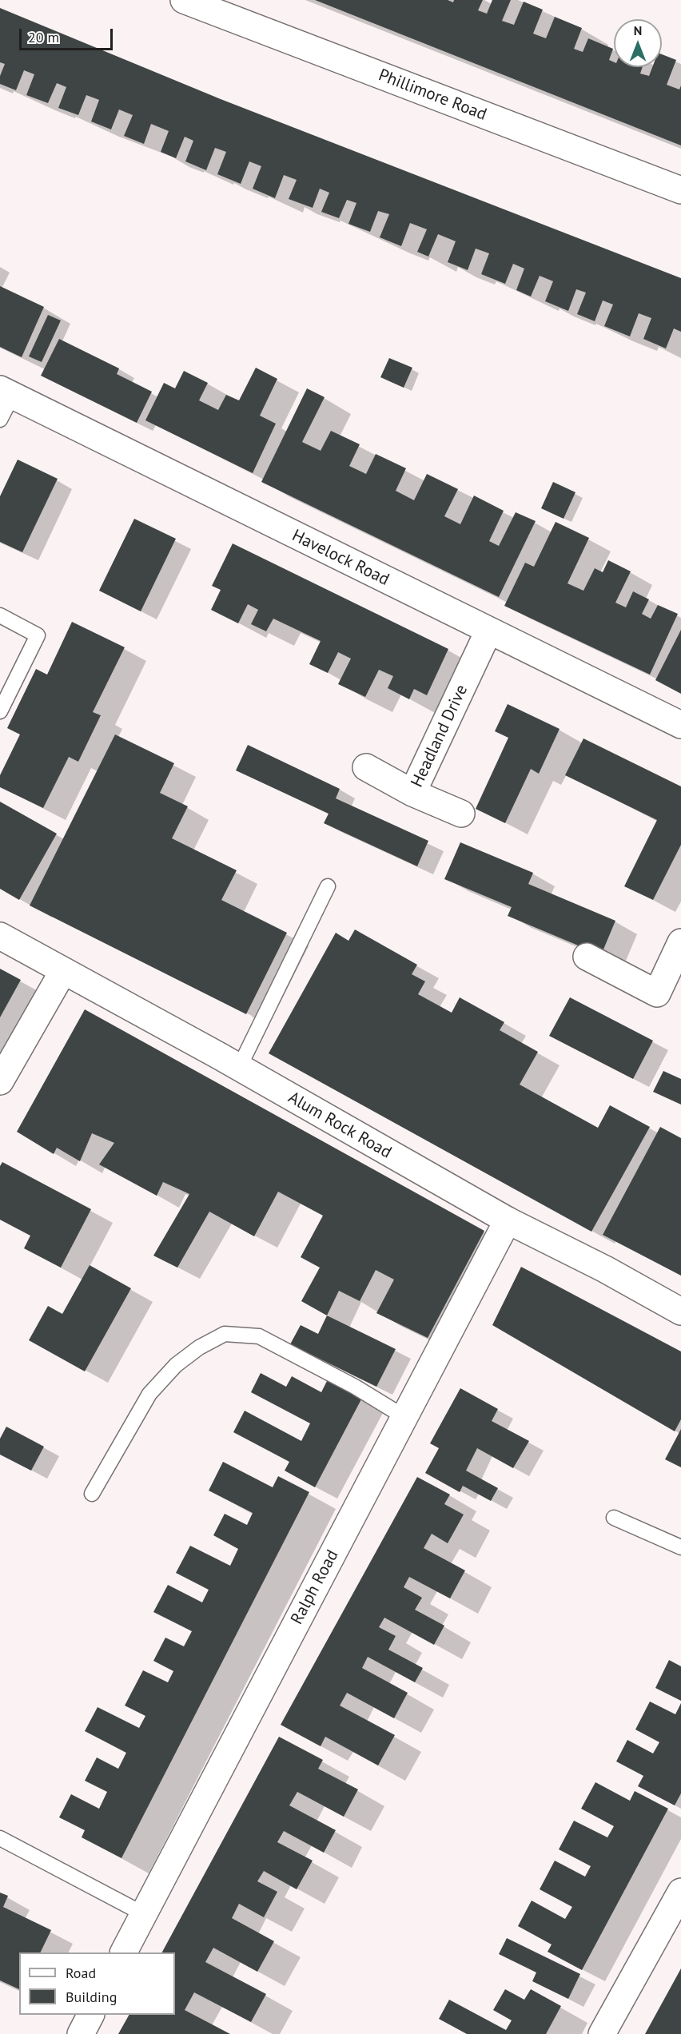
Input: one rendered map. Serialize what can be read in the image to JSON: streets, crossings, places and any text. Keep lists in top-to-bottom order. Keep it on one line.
{"streets":{"street":["Phillimore Road","Havelock Road","Headland Drive","Alum Rock Road","Ralph Road"]},"crossings":[["Havelock Road","Headland Drive"],["Alum Rock Road","Ralph Road"]],"legend":["Road","Building"],"scale_bar":"20 m","north":"top"}
